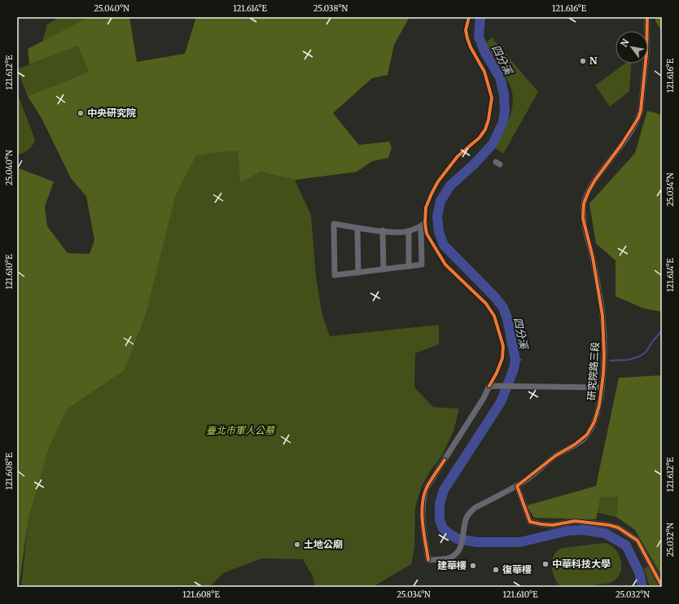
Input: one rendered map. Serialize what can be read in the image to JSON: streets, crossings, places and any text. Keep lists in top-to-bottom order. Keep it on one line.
{"streets":{"street":["研究院路三段"]},"water":["四分溪"],"parks":["臺北市軍人公墓"],"places":["N","中央研究院","土地公廟","中華科技大學","建華樓","復華樓"],"north":"top left","coordinates":["25.040°N","121.614°E","25.038°N","121.616°E","121.612°E","25.034°N","121.610°E","121.608°E","25.032°N"]}
